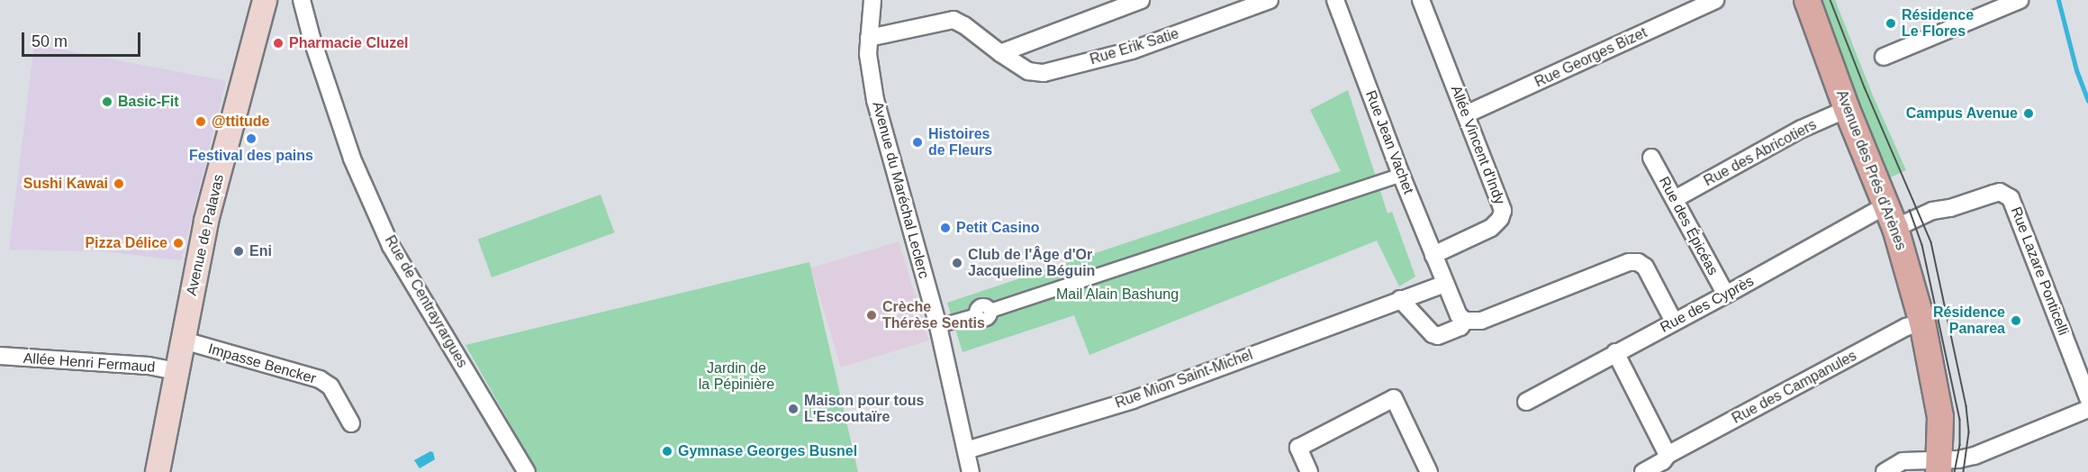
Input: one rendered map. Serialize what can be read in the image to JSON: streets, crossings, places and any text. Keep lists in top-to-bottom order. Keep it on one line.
{"streets":{"main road":["Avenue des Prés d'Arènes","Avenue de Palavas"],"street":["Rue Erik Satie","Rue Georges Bizet","Rue Jean Vachet","Allée Vincent d'Indy","Rue des Abricotiers","Avenue du Maréchal Leclerc","Rue des Épicéas","Rue Lazare Ponticelli","Rue de Centrayrargues","Rue des Cyprès","Allée Henri Fermaud","Impasse Bencker","Rue Mion Saint-Michel","Rue des Campanules"]},"crossings":[["Rue Erik Satie","Avenue du Maréchal Leclerc"],["Rue Georges Bizet","Allée Vincent d'Indy"],["Rue Jean Vachet","Allée Vincent d'Indy"],["Rue Jean Vachet","Rue Mion Saint-Michel"],["Rue des Abricotiers","Avenue des Prés d'Arènes"],["Rue des Abricotiers","Rue des Épicéas"],["Avenue des Prés d'Arènes","Rue Lazare Ponticelli"],["Avenue des Prés d'Arènes","Rue des Cyprès"],["Avenue des Prés d'Arènes","Rue des Campanules"],["Avenue du Maréchal Leclerc","Rue Mion Saint-Michel"],["Rue des Épicéas","Rue des Cyprès"],["Avenue de Palavas","Allée Henri Fermaud"],["Avenue de Palavas","Impasse Bencker"],["Rue Lazare Ponticelli","Rue des Cyprès"]],"parks":["Mail Alain Bashung","Jardin de la Pépinière"],"places":["Résidence Le Flores","Pharmacie Cluzel","Basic-Fit","Campus Avenue","@ttitude","Festival des pains","Histoires de Fleurs","Sushi Kawai","Petit Casino","Pizza Délice","Eni","Club de l'Âge d'Or Jacqueline Béguin","Crèche Thérèse Sentis","Résidence Panarea","Maison pour tous L'Escoutaïre","Gymnase Georges Busnel"],"scale_bar":"50 m"}
